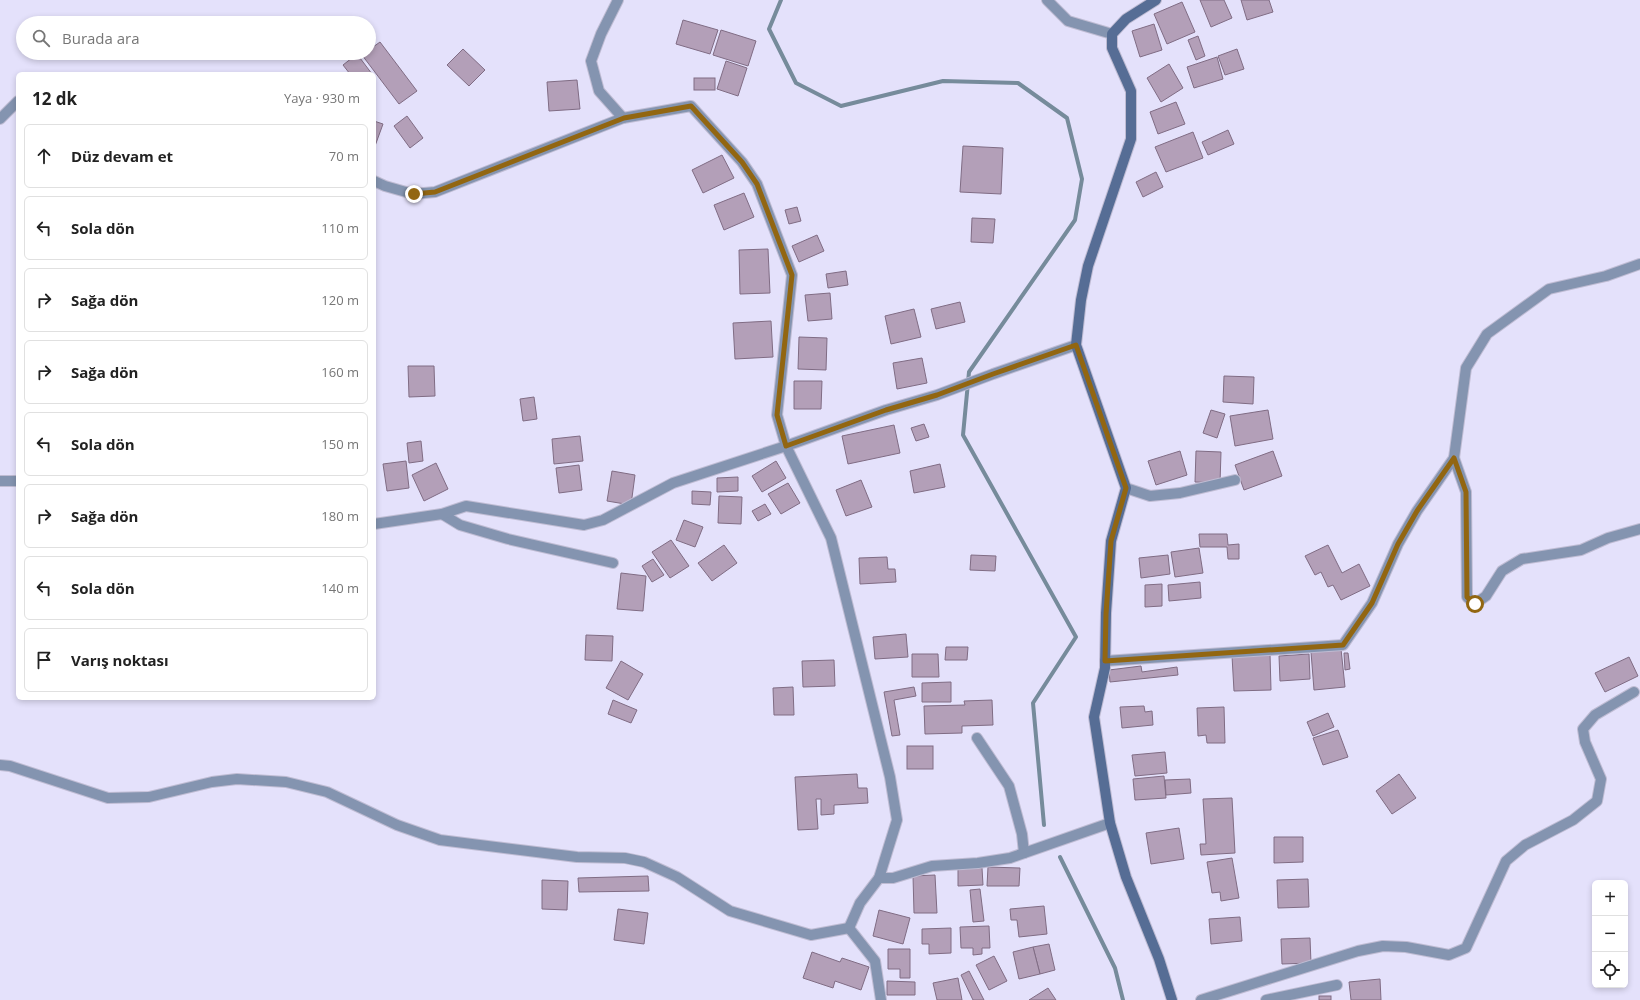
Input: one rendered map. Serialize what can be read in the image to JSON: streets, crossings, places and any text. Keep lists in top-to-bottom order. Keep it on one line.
{"page":{"search":"Burada ara","heading":["12 dk","Yaya · 930 m"],"list":[["Düz devam et","70 m"],["Sola dön","110 m"],["Sağa dön","120 m"],["Sağa dön","160 m"],["Sola dön","150 m"],["Sağa dön","180 m"],["Sola dön","140 m"],"Varış noktası"],"map_buttons":["+","−"]}}
